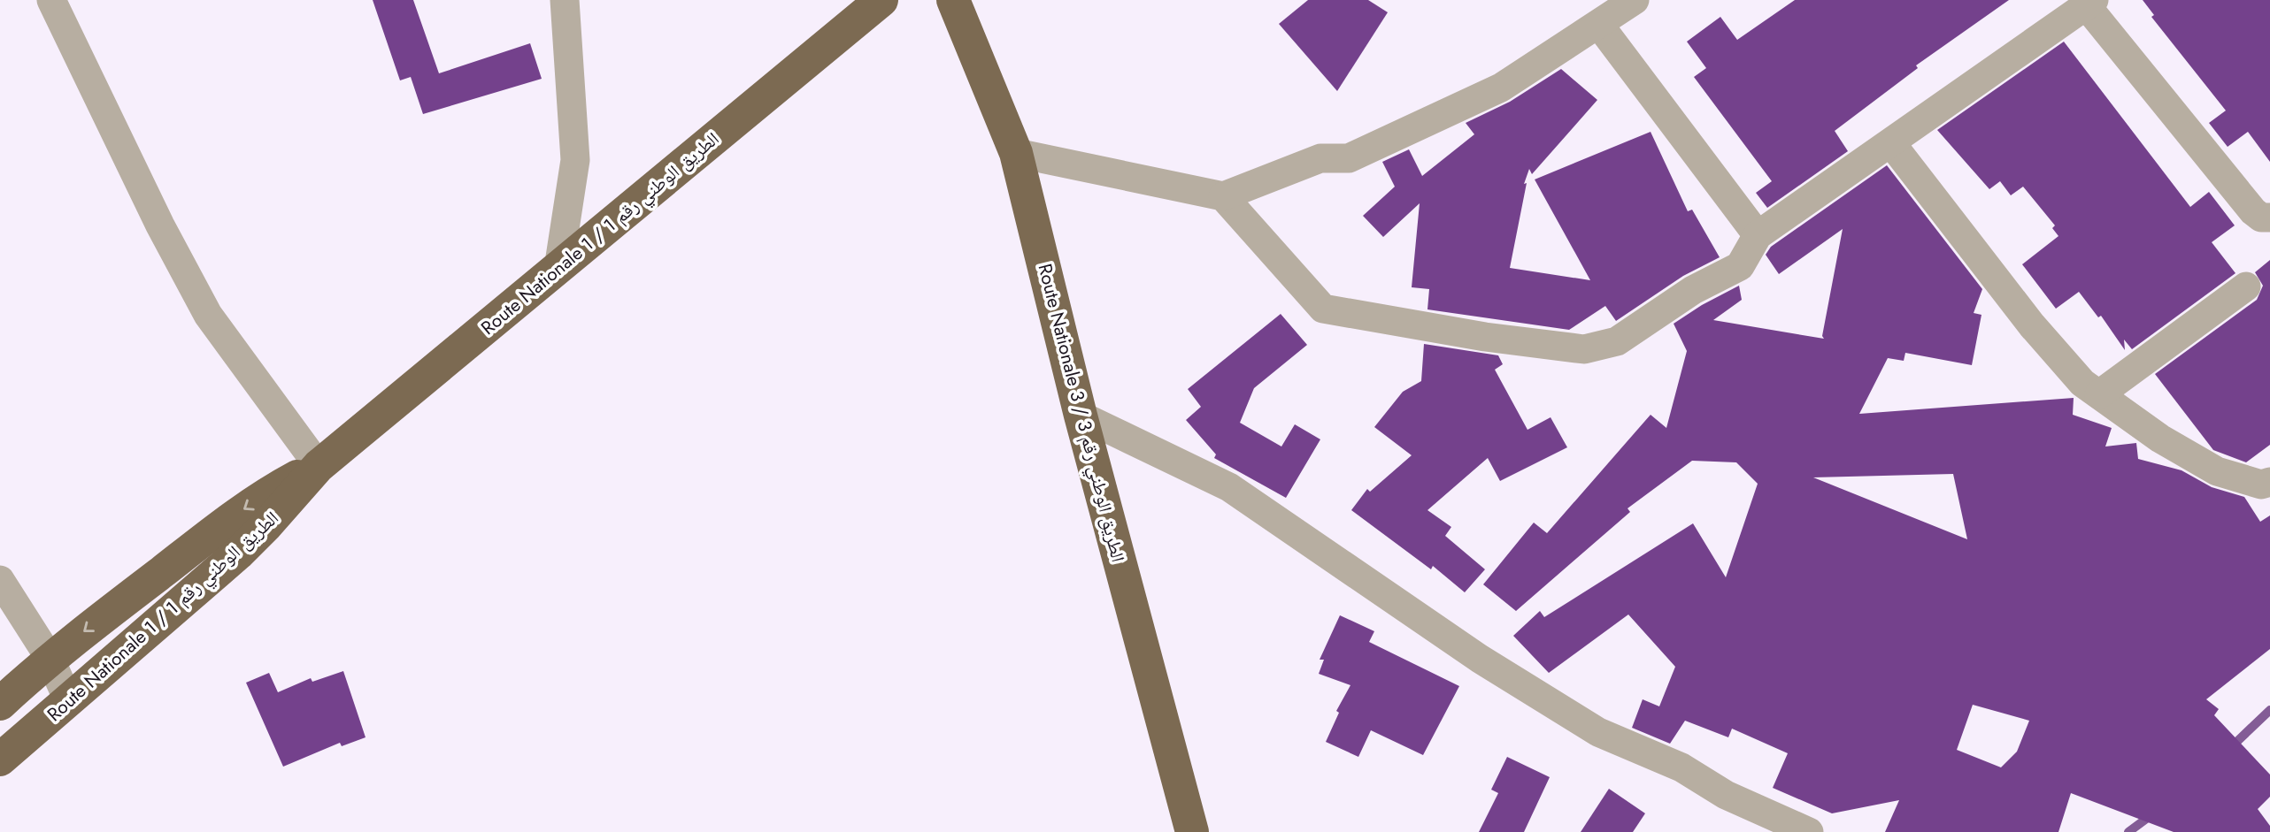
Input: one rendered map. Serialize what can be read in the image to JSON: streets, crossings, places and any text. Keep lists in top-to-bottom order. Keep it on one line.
{"streets":{"highway":["Route Nationale 1 / الطريق الوطني رقم 1","Route Nationale 3 / الطريق الوطني رقم 3"]}}
